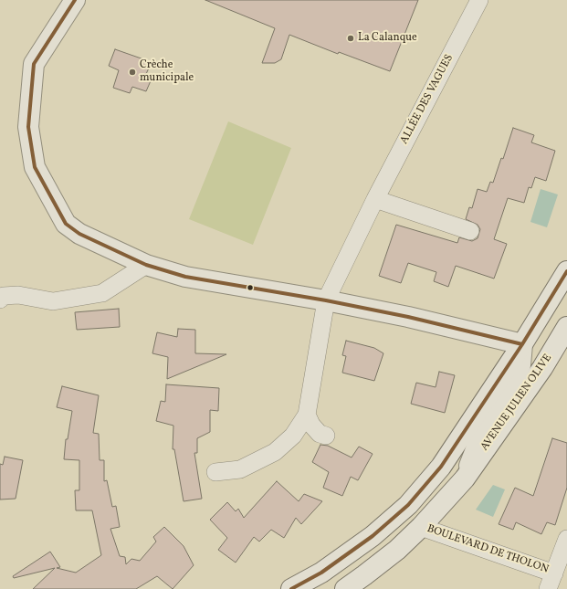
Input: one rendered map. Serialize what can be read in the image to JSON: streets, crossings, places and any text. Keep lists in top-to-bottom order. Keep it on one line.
{"streets":{"street":["ALLÉE DES VAGUES","AVENUE JULIEN OLIVE","BOULEVARD DE THOLON"]},"crossings":[["AVENUE JULIEN OLIVE","BOULEVARD DE THOLON"]],"places":["La Calanque","Crèche municipale"]}
